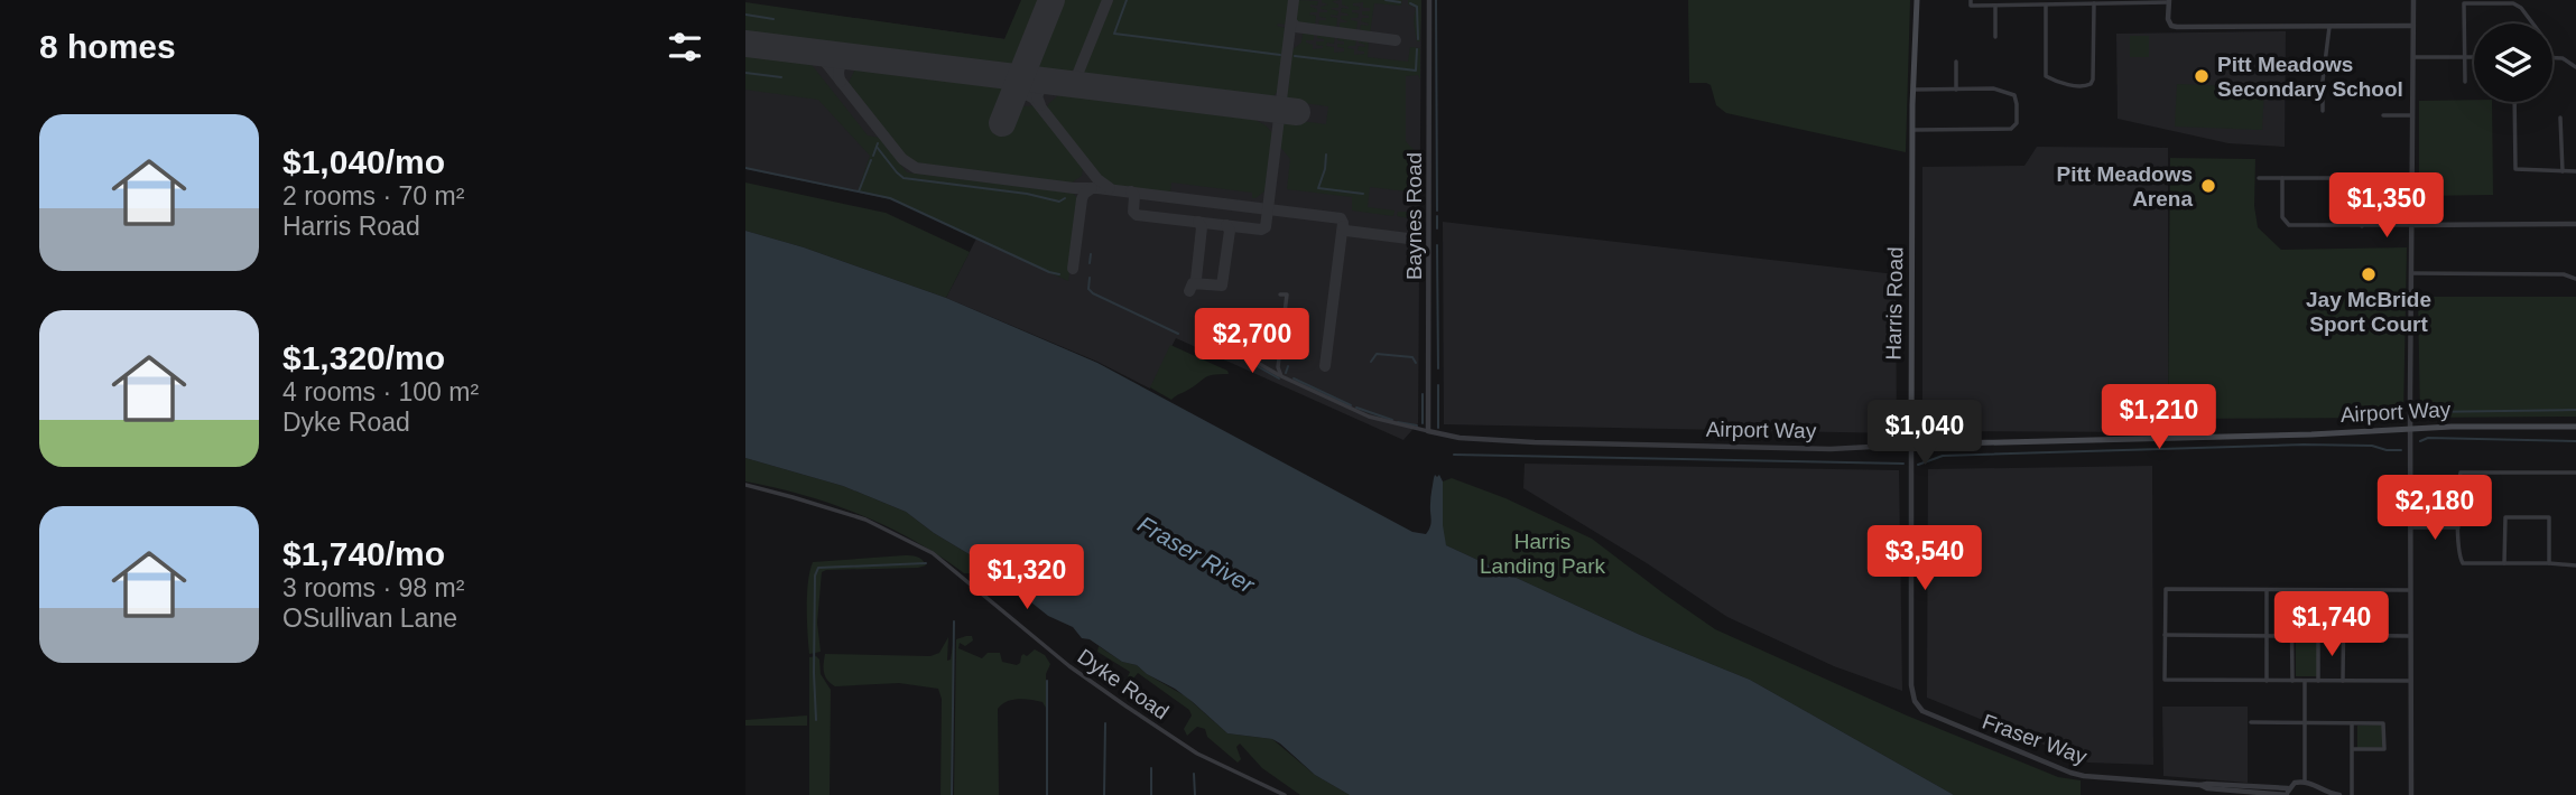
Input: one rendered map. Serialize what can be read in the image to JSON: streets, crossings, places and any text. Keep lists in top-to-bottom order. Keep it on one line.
{"streets":{"main road":["Harris Road","Airport Way"],"street":["Baynes Road","Dyke Road","Fraser Way"]},"crossings":[["Baynes Road","Airport Way"],["Harris Road","Airport Way"],["Harris Road","Fraser Way"]],"water":["Fraser River"],"parks":["Harris Landing Park"],"places":["Pitt Meadows Secondary School","Pitt Meadows Arena","Jay McBride Sport Court"],"page":{"heading":"8 homes","list":[{"name":"$1,040/mo","note":"2 rooms · 70 m² · Harris Road"},{"name":"$1,320/mo","note":"4 rooms · 100 m² · Dyke Road"},{"name":"$1,740/mo","note":"3 rooms · 98 m² · OSullivan Lane"}],"price":["$1,350","$2,700","$1,210","$1,040","$2,180","$3,540","$1,320","$1,740"]}}
